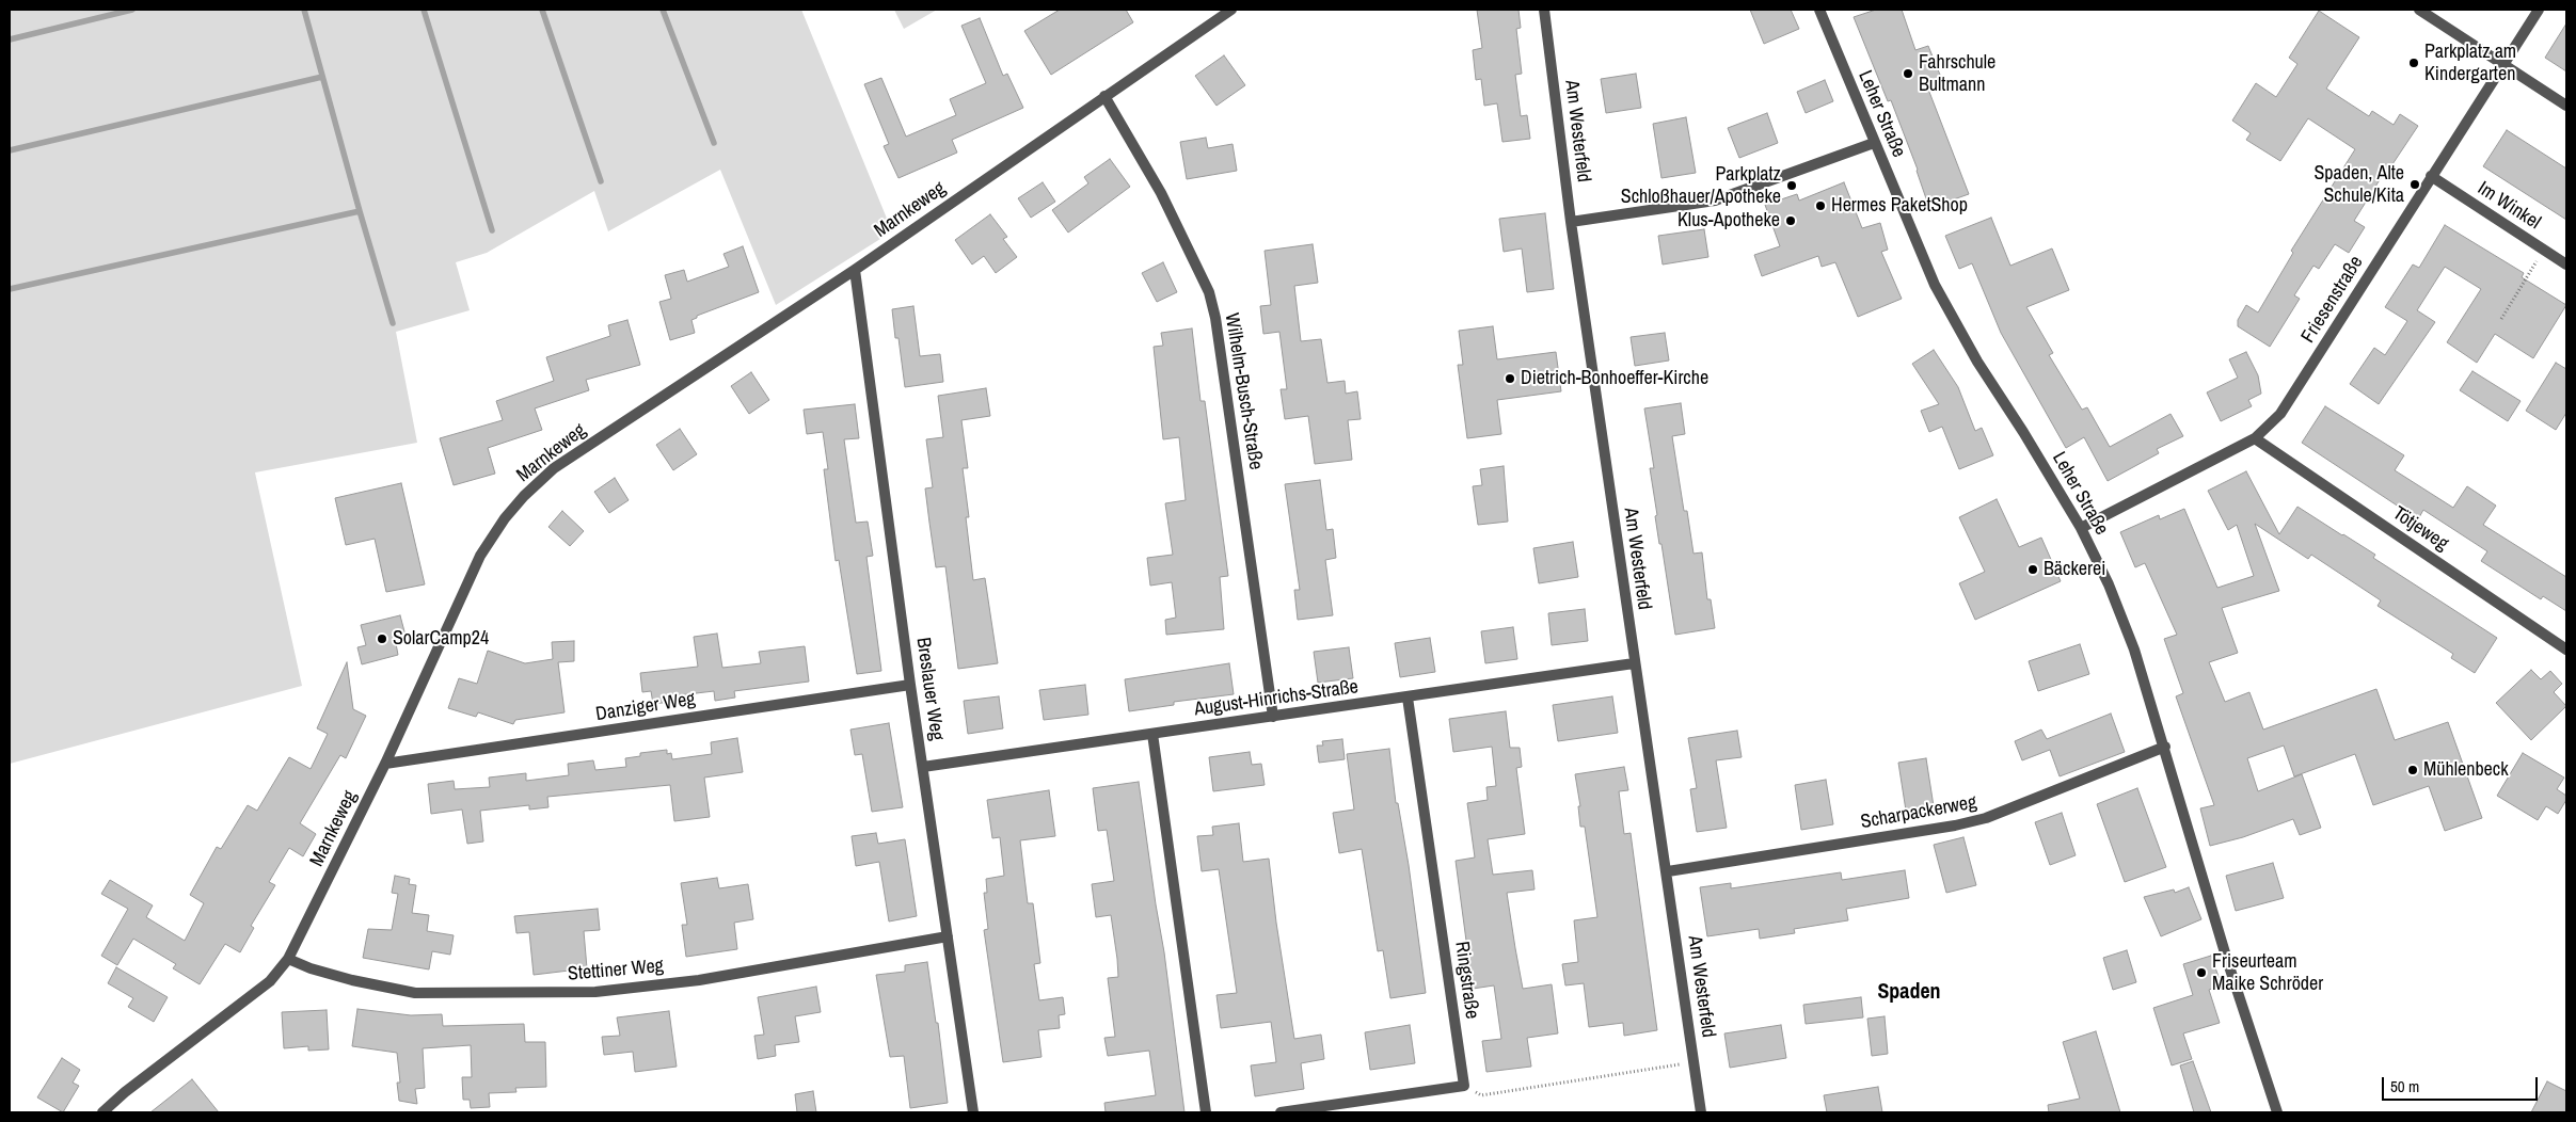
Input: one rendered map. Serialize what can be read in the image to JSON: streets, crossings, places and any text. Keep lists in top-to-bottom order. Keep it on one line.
{"streets":{"street":["Leher Straße","Am Westerfeld","Im Winkel","Marnkeweg","Friesenstraße","Wilhelm-Busch-Straße","Tötjeweg","Breslauer Weg","August-Hinrichs-Straße","Danziger Weg","Scharpackerweg","Stettiner Weg","Ringstraße"]},"crossings":[["Leher Straße","Friesenstraße"],["Leher Straße","Scharpackerweg"],["Am Westerfeld","August-Hinrichs-Straße"],["Am Westerfeld","Scharpackerweg"],["Im Winkel","Friesenstraße"],["Marnkeweg","Wilhelm-Busch-Straße"],["Marnkeweg","Breslauer Weg"],["Marnkeweg","Danziger Weg"],["Marnkeweg","Stettiner Weg"],["Friesenstraße","Tötjeweg"],["Wilhelm-Busch-Straße","August-Hinrichs-Straße"],["Breslauer Weg","August-Hinrichs-Straße"],["Breslauer Weg","Danziger Weg"],["Breslauer Weg","Stettiner Weg"],["August-Hinrichs-Straße","Ringstraße"]],"districts":["Spaden"],"places":["Parkplatz am Kindergarten","Fahrschule Bultmann","Spaden, Alte Schule/Kita","Parkplatz Schloßhauer/Apotheke","Hermes PaketShop","Klus-Apotheke","Dietrich-Bonhoeffer-Kirche","Bäckerei","SolarCamp24","Mühlenbeck","Friseurteam Maike Schröder"],"scale_bar":"50 m"}
